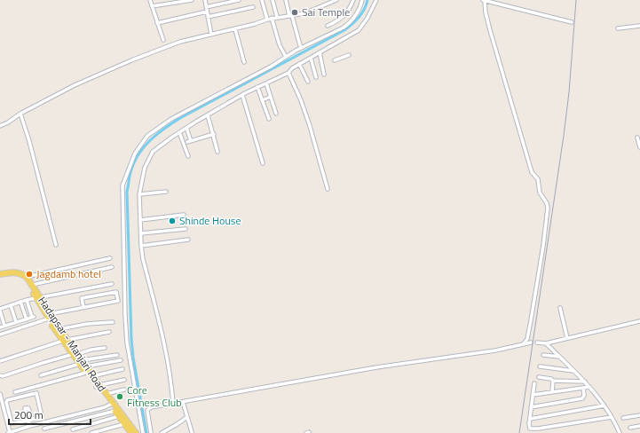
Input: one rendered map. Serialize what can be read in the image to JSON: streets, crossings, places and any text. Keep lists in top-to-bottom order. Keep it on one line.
{"streets":{"main road":["Hadapsar - Manjari Road"]},"places":["Sai Temple","Shinde House","Jagdamb hotel","Core Fitness Club"],"scale_bar":"200 m"}
